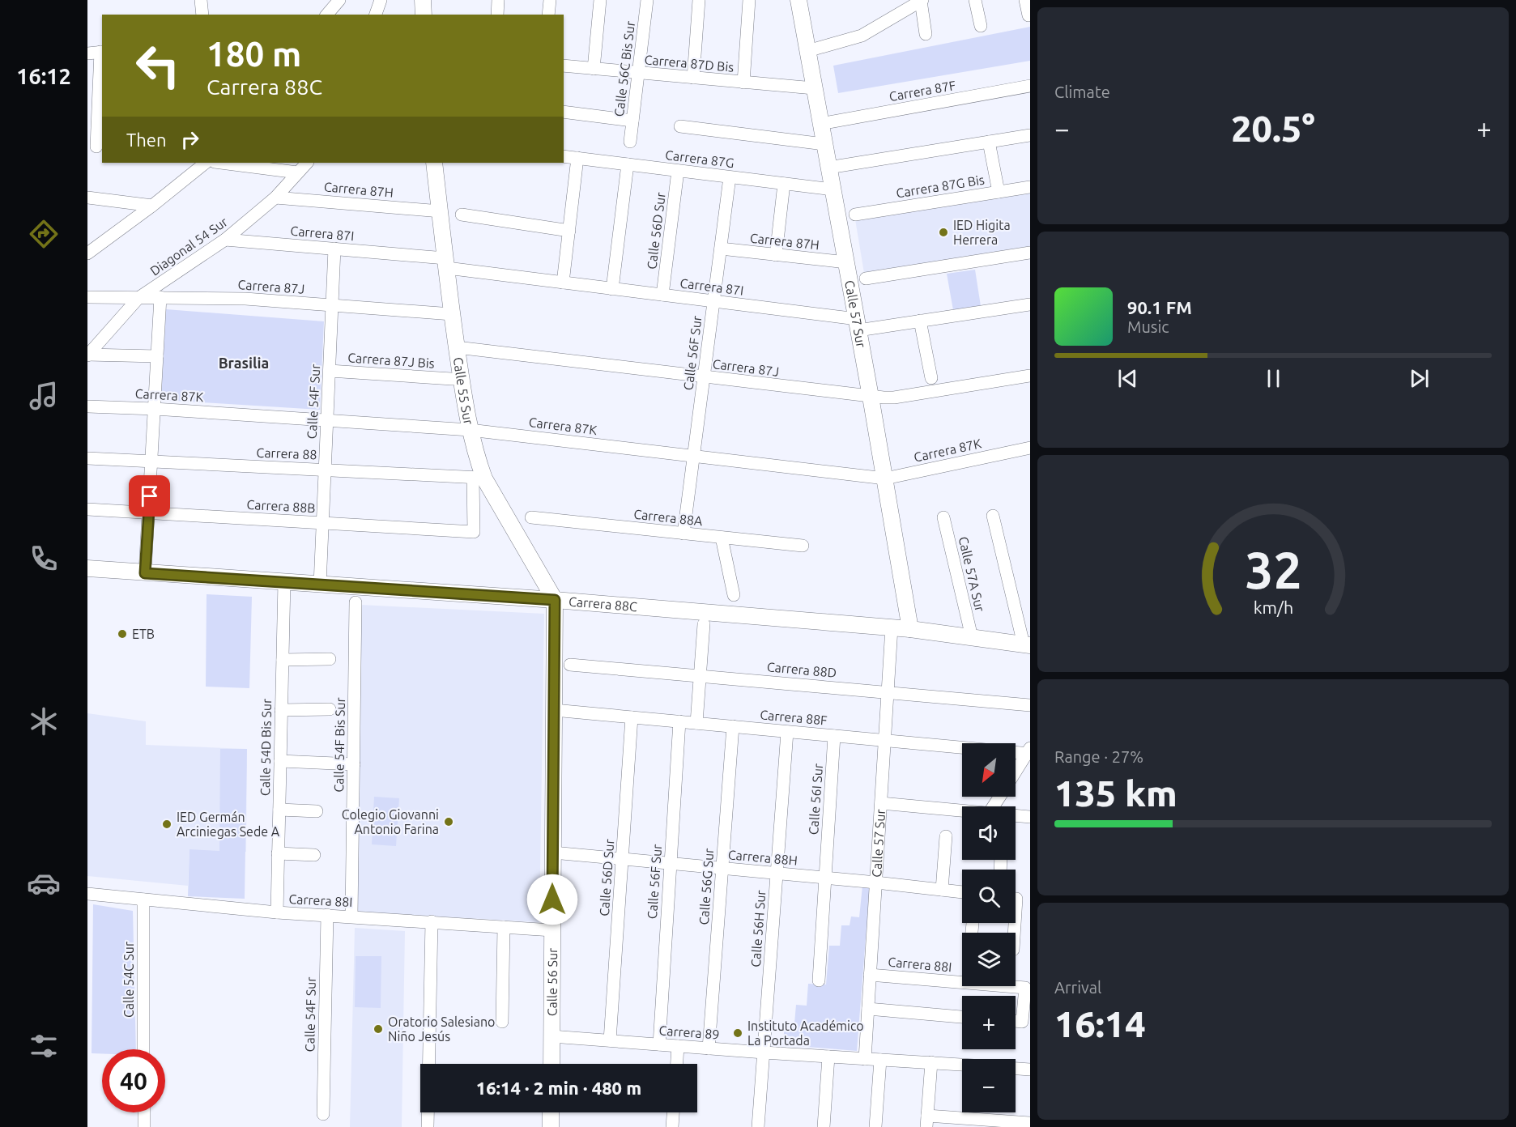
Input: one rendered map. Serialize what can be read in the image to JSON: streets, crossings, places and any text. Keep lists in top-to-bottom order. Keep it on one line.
{"streets":{"street":["Carrera 87D Bis","Calle 56C Bis Sur","Carrera 87F","Carrera 87G","Carrera 87G Bis","Carrera 87H","Calle 56D Sur","Carrera 87I","Diagonal 54 Sur","Carrera 87J","Calle 57 Sur","Calle 56F Sur","Carrera 87J Bis","Calle 55 Sur","Carrera 87K","Calle 54F Sur","Carrera 88","Carrera 88B","Carrera 88A","Calle 57A Sur","Carrera 88C","Carrera 88D","Carrera 88F","Calle 54F Bis Sur","Calle 54D Bis Sur","Calle 56I Sur","Carrera 88H","Calle 56G Sur","Carrera 88I","Calle 56H Sur","Calle 54C Sur","Calle 56 Sur","Carrera 89"]},"crossings":[["Carrera 87D Bis","Calle 56C Bis Sur"],["Carrera 87D Bis","Calle 57 Sur"],["Carrera 87F","Calle 57 Sur"],["Carrera 87G","Calle 56D Sur"],["Carrera 87G","Calle 57 Sur"],["Carrera 87G","Calle 56F Sur"],["Carrera 87H","Diagonal 54 Sur"],["Carrera 87H","Calle 57 Sur"],["Carrera 87H","Calle 56F Sur"],["Carrera 87H","Calle 55 Sur"],["Calle 56D Sur","Carrera 87I"],["Calle 56D Sur","Carrera 88F"],["Calle 56D Sur","Carrera 88H"],["Calle 56D Sur","Carrera 89"],["Carrera 87I","Diagonal 54 Sur"],["Carrera 87I","Calle 57 Sur"],["Carrera 87I","Calle 56F Sur"],["Carrera 87I","Calle 55 Sur"],["Carrera 87I","Calle 54F Sur"],["Diagonal 54 Sur","Carrera 87J"],["Carrera 87J","Calle 57 Sur"],["Carrera 87J","Calle 56F Sur"],["Carrera 87J","Calle 55 Sur"],["Carrera 87J","Calle 54F Sur"],["Calle 57 Sur","Carrera 87K"],["Calle 57 Sur","Carrera 88C"],["Calle 57 Sur","Carrera 88D"],["Calle 57 Sur","Carrera 88F"],["Calle 57 Sur","Carrera 88H"],["Calle 57 Sur","Carrera 88I"],["Calle 57 Sur","Carrera 89"],["Calle 56F Sur","Carrera 87K"],["Calle 56F Sur","Carrera 88A"],["Calle 56F Sur","Carrera 88F"],["Calle 56F Sur","Carrera 88H"],["Calle 56F Sur","Carrera 89"],["Carrera 87J Bis","Calle 54F Sur"],["Calle 55 Sur","Carrera 87K"],["Calle 55 Sur","Carrera 88"],["Calle 55 Sur","Carrera 88B"],["Calle 55 Sur","Carrera 88C"],["Calle 55 Sur","Calle 56 Sur"],["Carrera 87K","Calle 54F Sur"],["Calle 54F Sur","Carrera 88"],["Calle 54F Sur","Carrera 88B"],["Calle 54F Sur","Carrera 88C"],["Calle 54F Sur","Carrera 88I"],["Carrera 88","Carrera 88B"],["Calle 57A Sur","Carrera 88C"],["Carrera 88C","Calle 54D Bis Sur"],["Carrera 88C","Calle 56 Sur"],["Carrera 88F","Calle 56I Sur"],["Carrera 88F","Calle 56G Sur"],["Carrera 88F","Calle 56H Sur"],["Carrera 88F","Calle 56 Sur"],["Calle 54F Bis Sur","Carrera 88I"],["Calle 54D Bis Sur","Carrera 88I"],["Calle 56I Sur","Carrera 88H"],["Carrera 88H","Calle 56G Sur"],["Carrera 88H","Calle 56H Sur"],["Carrera 88H","Calle 56 Sur"],["Calle 56G Sur","Carrera 89"],["Carrera 88I","Calle 54C Sur"],["Carrera 88I","Calle 56 Sur"],["Calle 56H Sur","Carrera 89"],["Calle 56 Sur","Carrera 89"]],"districts":["Brasilia"],"places":["IED Higita Herrera","ETB","Colegio Giovanni Antonio Farina","IED Germán Arciniegas Sede A","Oratorio Salesiano Niño Jesús","Instituto Académico La Portada"],"north":"bottom left","page":{"tabs":"16:12","tile":["Climate",["Range · 27%","135 km"],["Arrival","16:14"]],"turn":["180 m","Carrera 88C"],"heat":["−","20.5°","+"],"then":"Then","song":["90.1 FM","Music"],"map_buttons":["+","−"],"limit":"40","trip":"16:14 · 2 min · 480 m","gauge":["32","km/h"]}}
